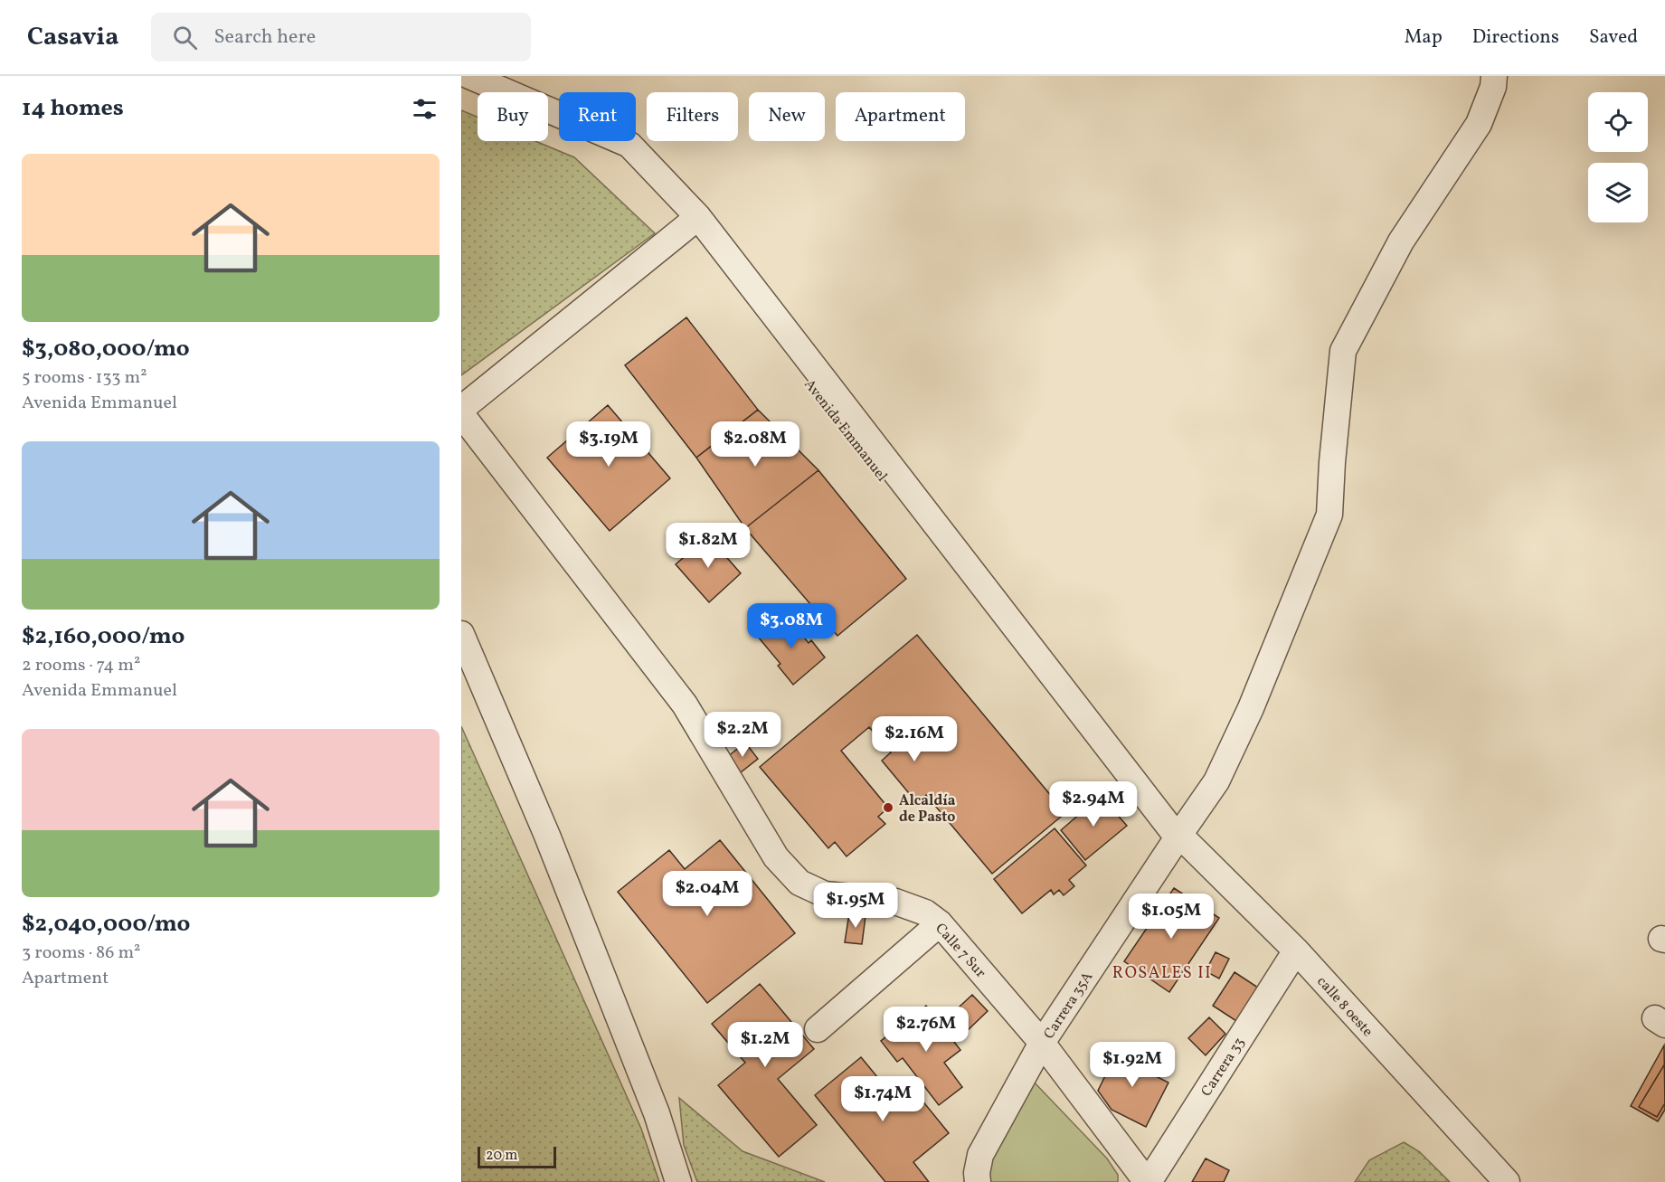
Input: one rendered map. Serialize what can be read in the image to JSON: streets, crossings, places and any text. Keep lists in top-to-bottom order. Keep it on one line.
{"streets":{"street":["Avenida Emmanuel","Calle 7 Sur","Carrera 35A","calle 8 oeste","Carrera 33"]},"crossings":[["Avenida Emmanuel","Carrera 35A"],["Avenida Emmanuel","calle 8 oeste"],["Calle 7 Sur","Carrera 35A"],["Calle 7 Sur","Carrera 33"],["Carrera 35A","calle 8 oeste"],["calle 8 oeste","Carrera 33"]],"districts":["ROSALES II"],"places":["Alcaldía de Pasto"],"scale_bar":"20 m","page":{"header":"Casavia","search":"Search here","nav":["Map","Directions","Saved"],"heading":"14 homes","chip":["Buy","Rent","Filters","New","Apartment"],"list":[{"name":"$3,080,000/mo","note":"5 rooms · 133 m² · Avenida Emmanuel"},{"name":"$2,160,000/mo","note":"2 rooms · 74 m² · Avenida Emmanuel"},{"name":"$2,040,000/mo","note":"3 rooms · 86 m² · Apartment"}],"price":["$3.19M","$2.08M","$1.82M","$3.08M","$2.2M","$2.16M","$2.94M","$2.04M","$1.95M","$1.05M","$2.76M","$1.2M","$1.92M","$1.74M"],"scale":"20 m"}}
